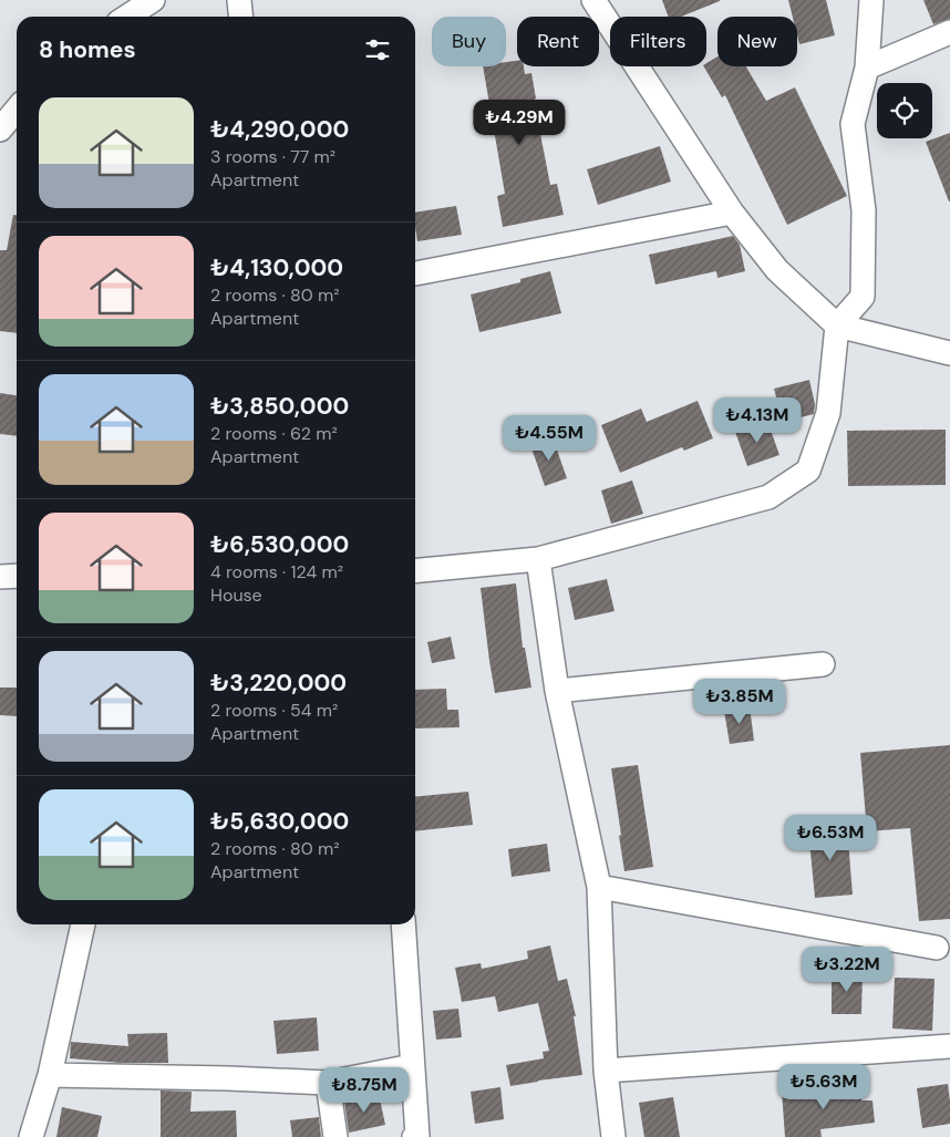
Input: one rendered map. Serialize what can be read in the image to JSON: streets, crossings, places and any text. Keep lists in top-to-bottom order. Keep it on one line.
{"page":{"chip":["Buy","Rent","Filters","New"],"heading":"8 homes","list":[{"name":"₺4,290,000","note":"3 rooms · 77 m² · Apartment"},{"name":"₺4,130,000","note":"2 rooms · 80 m² · Apartment"},{"name":"₺3,850,000","note":"2 rooms · 62 m² · Apartment"},{"name":"₺6,530,000","note":"4 rooms · 124 m² · House"},{"name":"₺3,220,000","note":"2 rooms · 54 m² · Apartment"},{"name":"₺5,630,000","note":"2 rooms · 80 m² · Apartment"}],"price":["₺4.29M","₺4.13M","₺4.55M","₺3.85M","₺6.53M","₺3.22M","₺5.63M","₺8.75M"]}}
